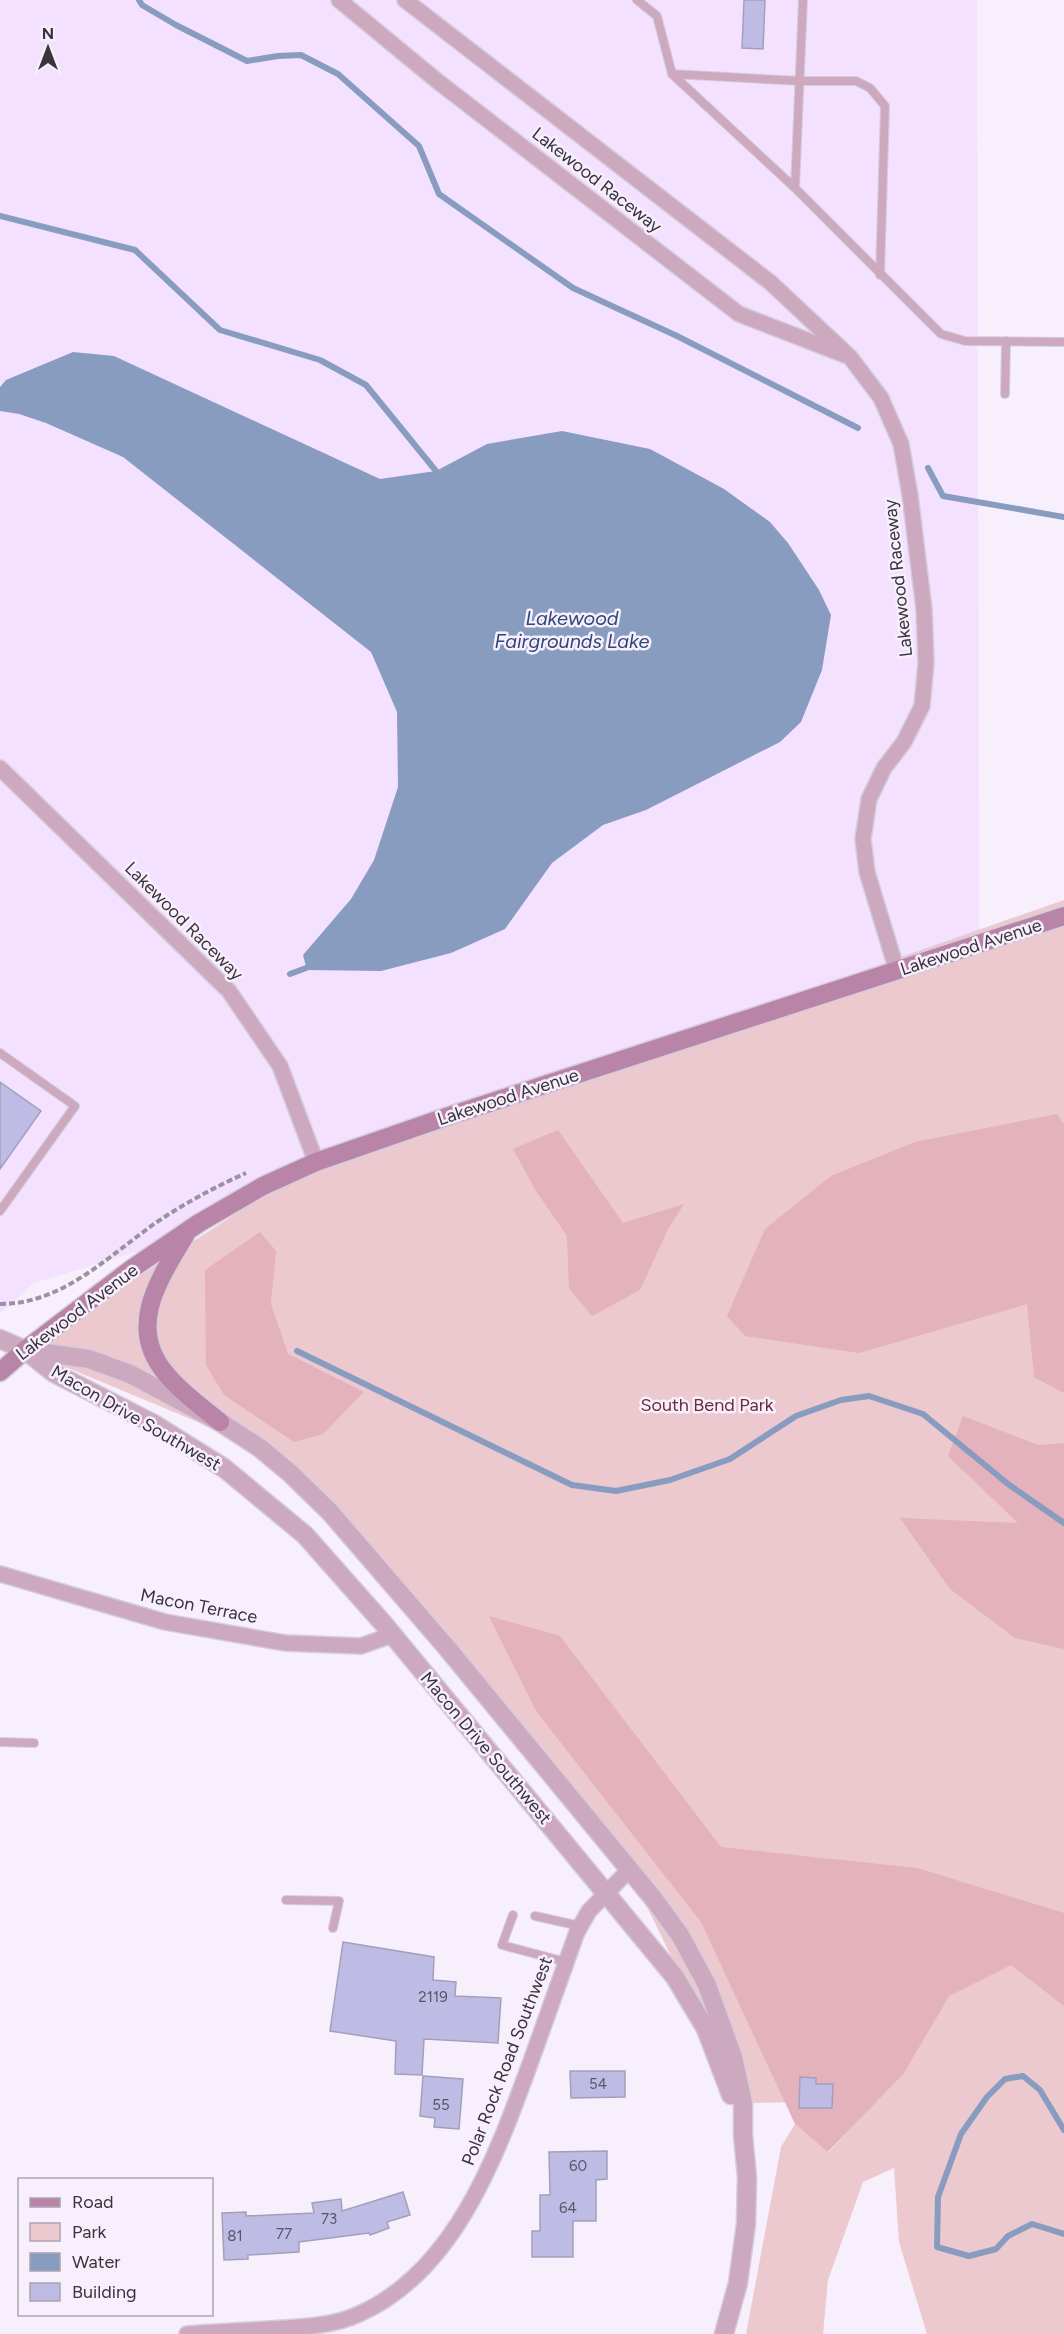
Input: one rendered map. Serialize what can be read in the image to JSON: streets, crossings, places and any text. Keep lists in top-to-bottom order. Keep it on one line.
{"streets":{"main road":["Lakewood Avenue"],"street":["Lakewood Raceway","Macon Drive Southwest","Macon Terrace","Polar Rock Road Southwest"]},"crossings":[["Lakewood Raceway","Lakewood Avenue"],["Lakewood Avenue","Macon Drive Southwest"],["Macon Drive Southwest","Macon Terrace"],["Macon Drive Southwest","Polar Rock Road Southwest"]],"water":["Lakewood Fairgrounds Lake"],"parks":["South Bend Park"],"house_numbers":["2119","54","55","60","64","73","77","81"],"legend":["Road","Park","Water","Building"],"north":"top"}
